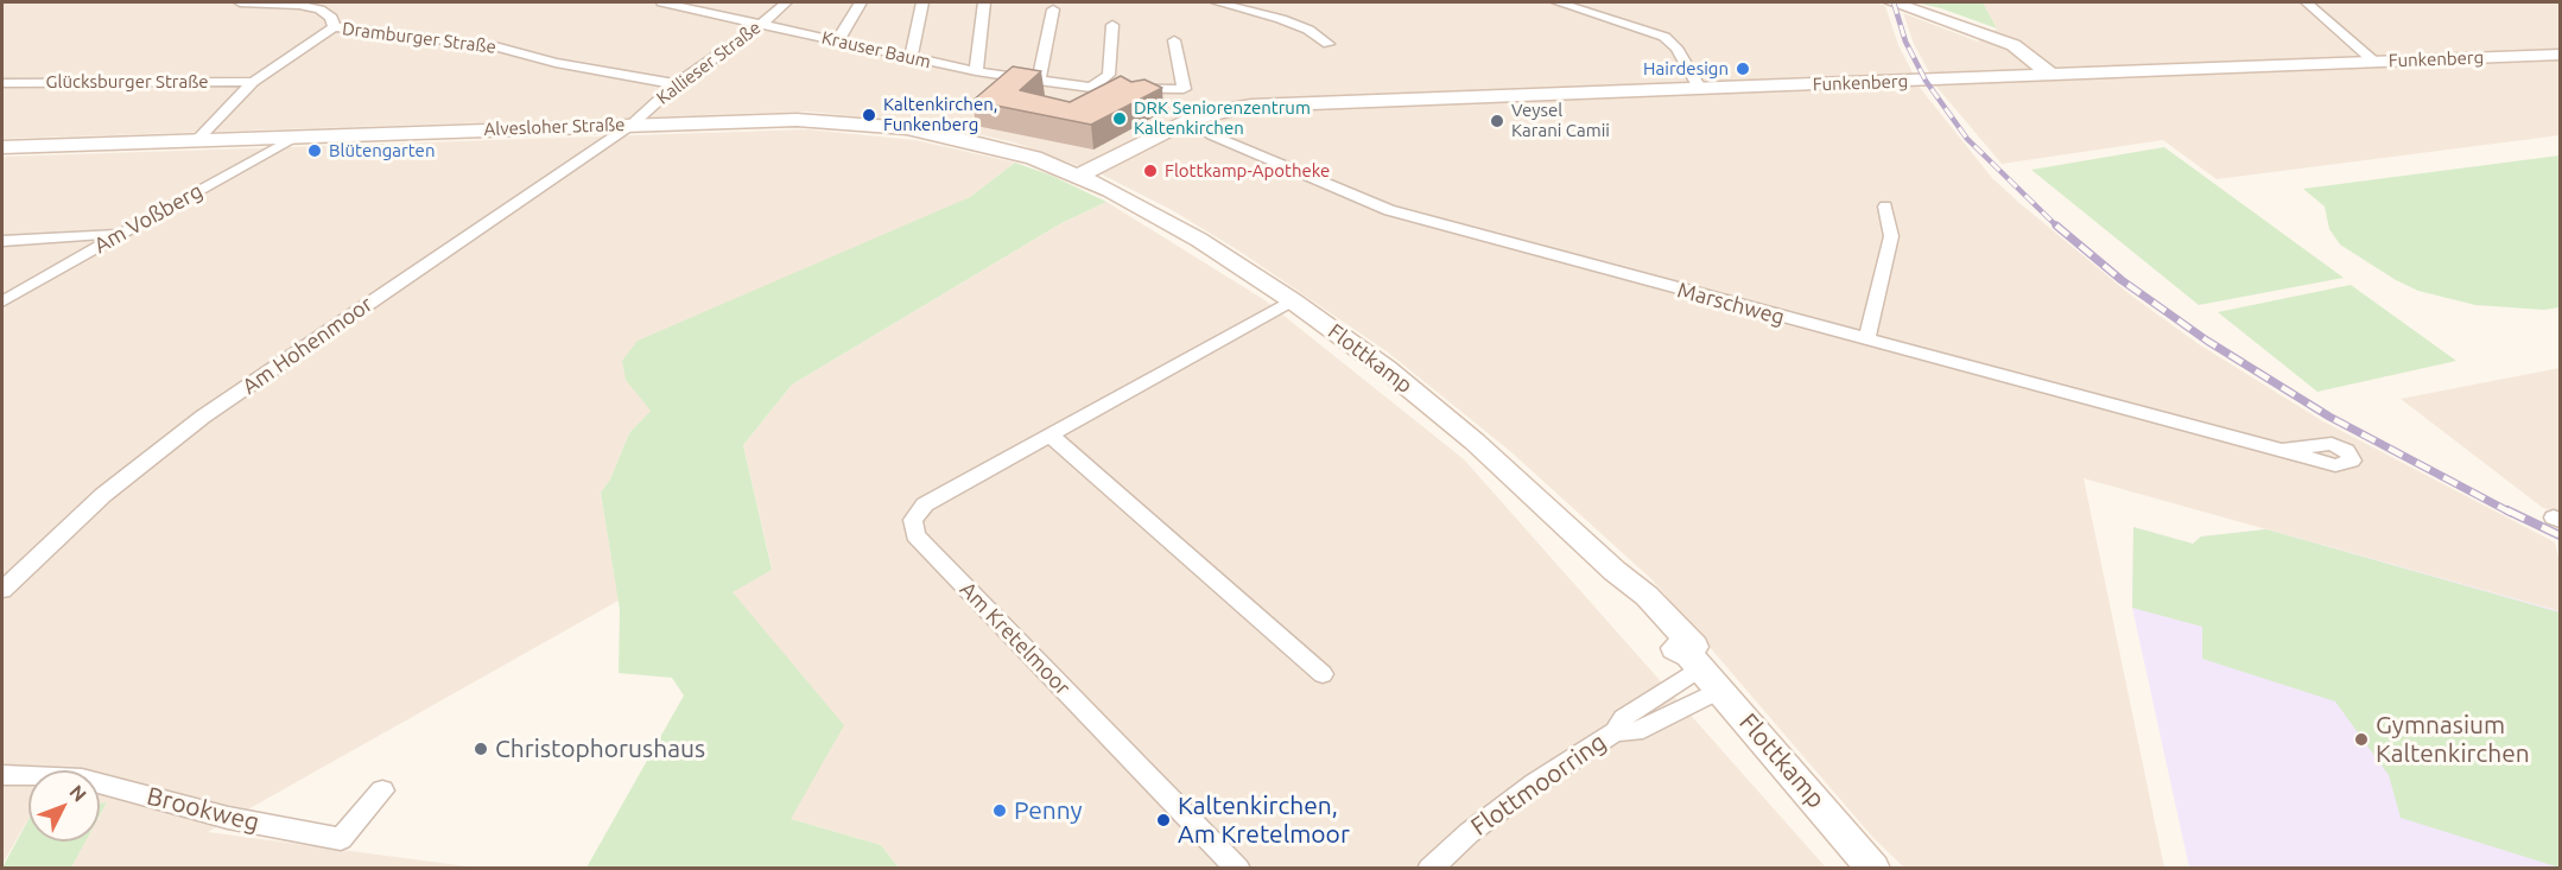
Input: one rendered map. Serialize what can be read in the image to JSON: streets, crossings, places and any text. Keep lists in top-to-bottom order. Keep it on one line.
{"streets":{"street":["Dramburger Straße","Krauser Baum","Funkenberg","Kallieser Straße","Glücksburger Straße","Alvesloher Straße","Am Voßberg","Marschweg","Am Hohenmoor","Flottkamp","Am Kretelmoor","Flottmoorring","Brookweg"]},"crossings":[["Dramburger Straße","Kallieser Straße"],["Dramburger Straße","Glücksburger Straße"],["Dramburger Straße","Alvesloher Straße"],["Krauser Baum","Kallieser Straße"],["Funkenberg","Alvesloher Straße"],["Funkenberg","Marschweg"],["Funkenberg","Flottkamp"],["Kallieser Straße","Alvesloher Straße"],["Kallieser Straße","Am Hohenmoor"],["Alvesloher Straße","Am Voßberg"],["Alvesloher Straße","Am Hohenmoor"],["Alvesloher Straße","Flottkamp"],["Flottkamp","Am Kretelmoor"],["Flottkamp","Flottmoorring"]],"places":["Hairdesign","Kaltenkirchen, Funkenberg","DRK Seniorenzentrum Kaltenkirchen","Veysel Karani Camii","Blütengarten","Flottkamp-Apotheke","Gymnasium Kaltenkirchen","Christophorushaus","Penny","Kaltenkirchen, Am Kretelmoor"],"north":"top right"}
